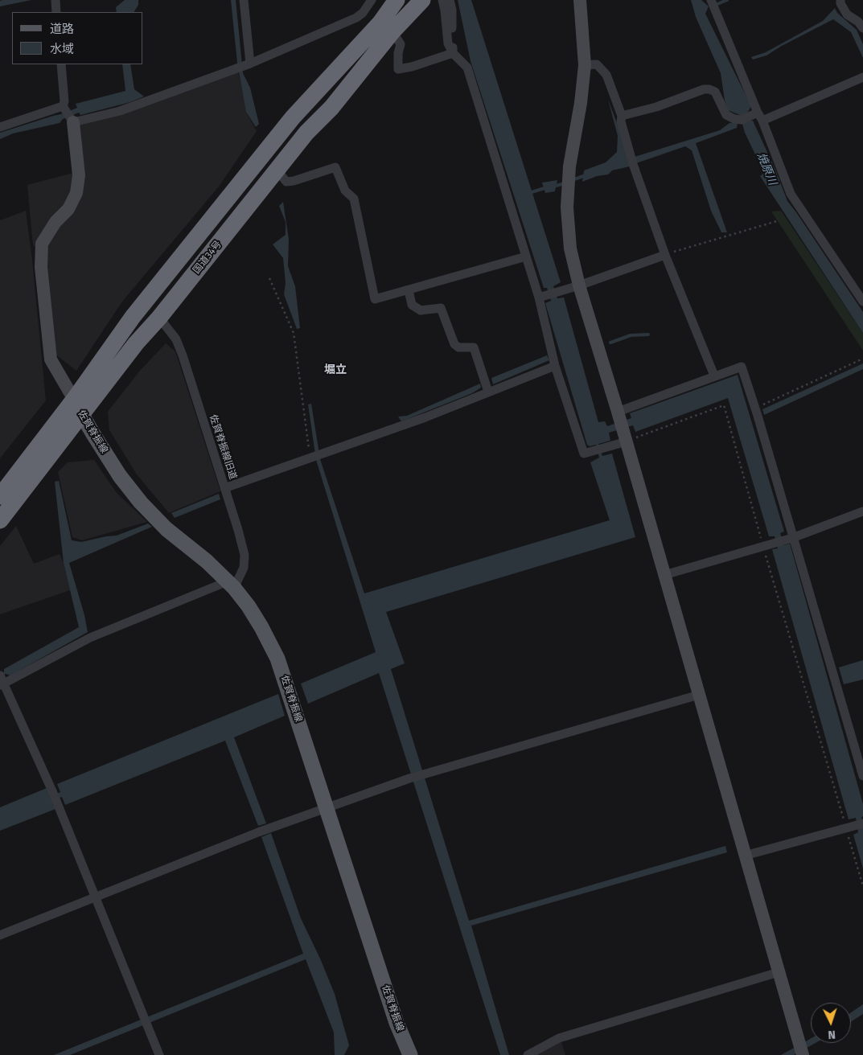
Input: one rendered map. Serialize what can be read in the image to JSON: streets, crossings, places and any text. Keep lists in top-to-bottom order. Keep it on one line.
{"streets":{"highway":["国道34号"],"main road":["佐賀脊振線"],"street":["佐賀脊振線旧道"]},"crossings":[["国道34号","佐賀脊振線"],["国道34号","佐賀脊振線旧道"],["佐賀脊振線","佐賀脊振線旧道"]],"districts":["堀立"],"water":["焼原川"],"legend":["道路","水域"],"north":"bottom"}
